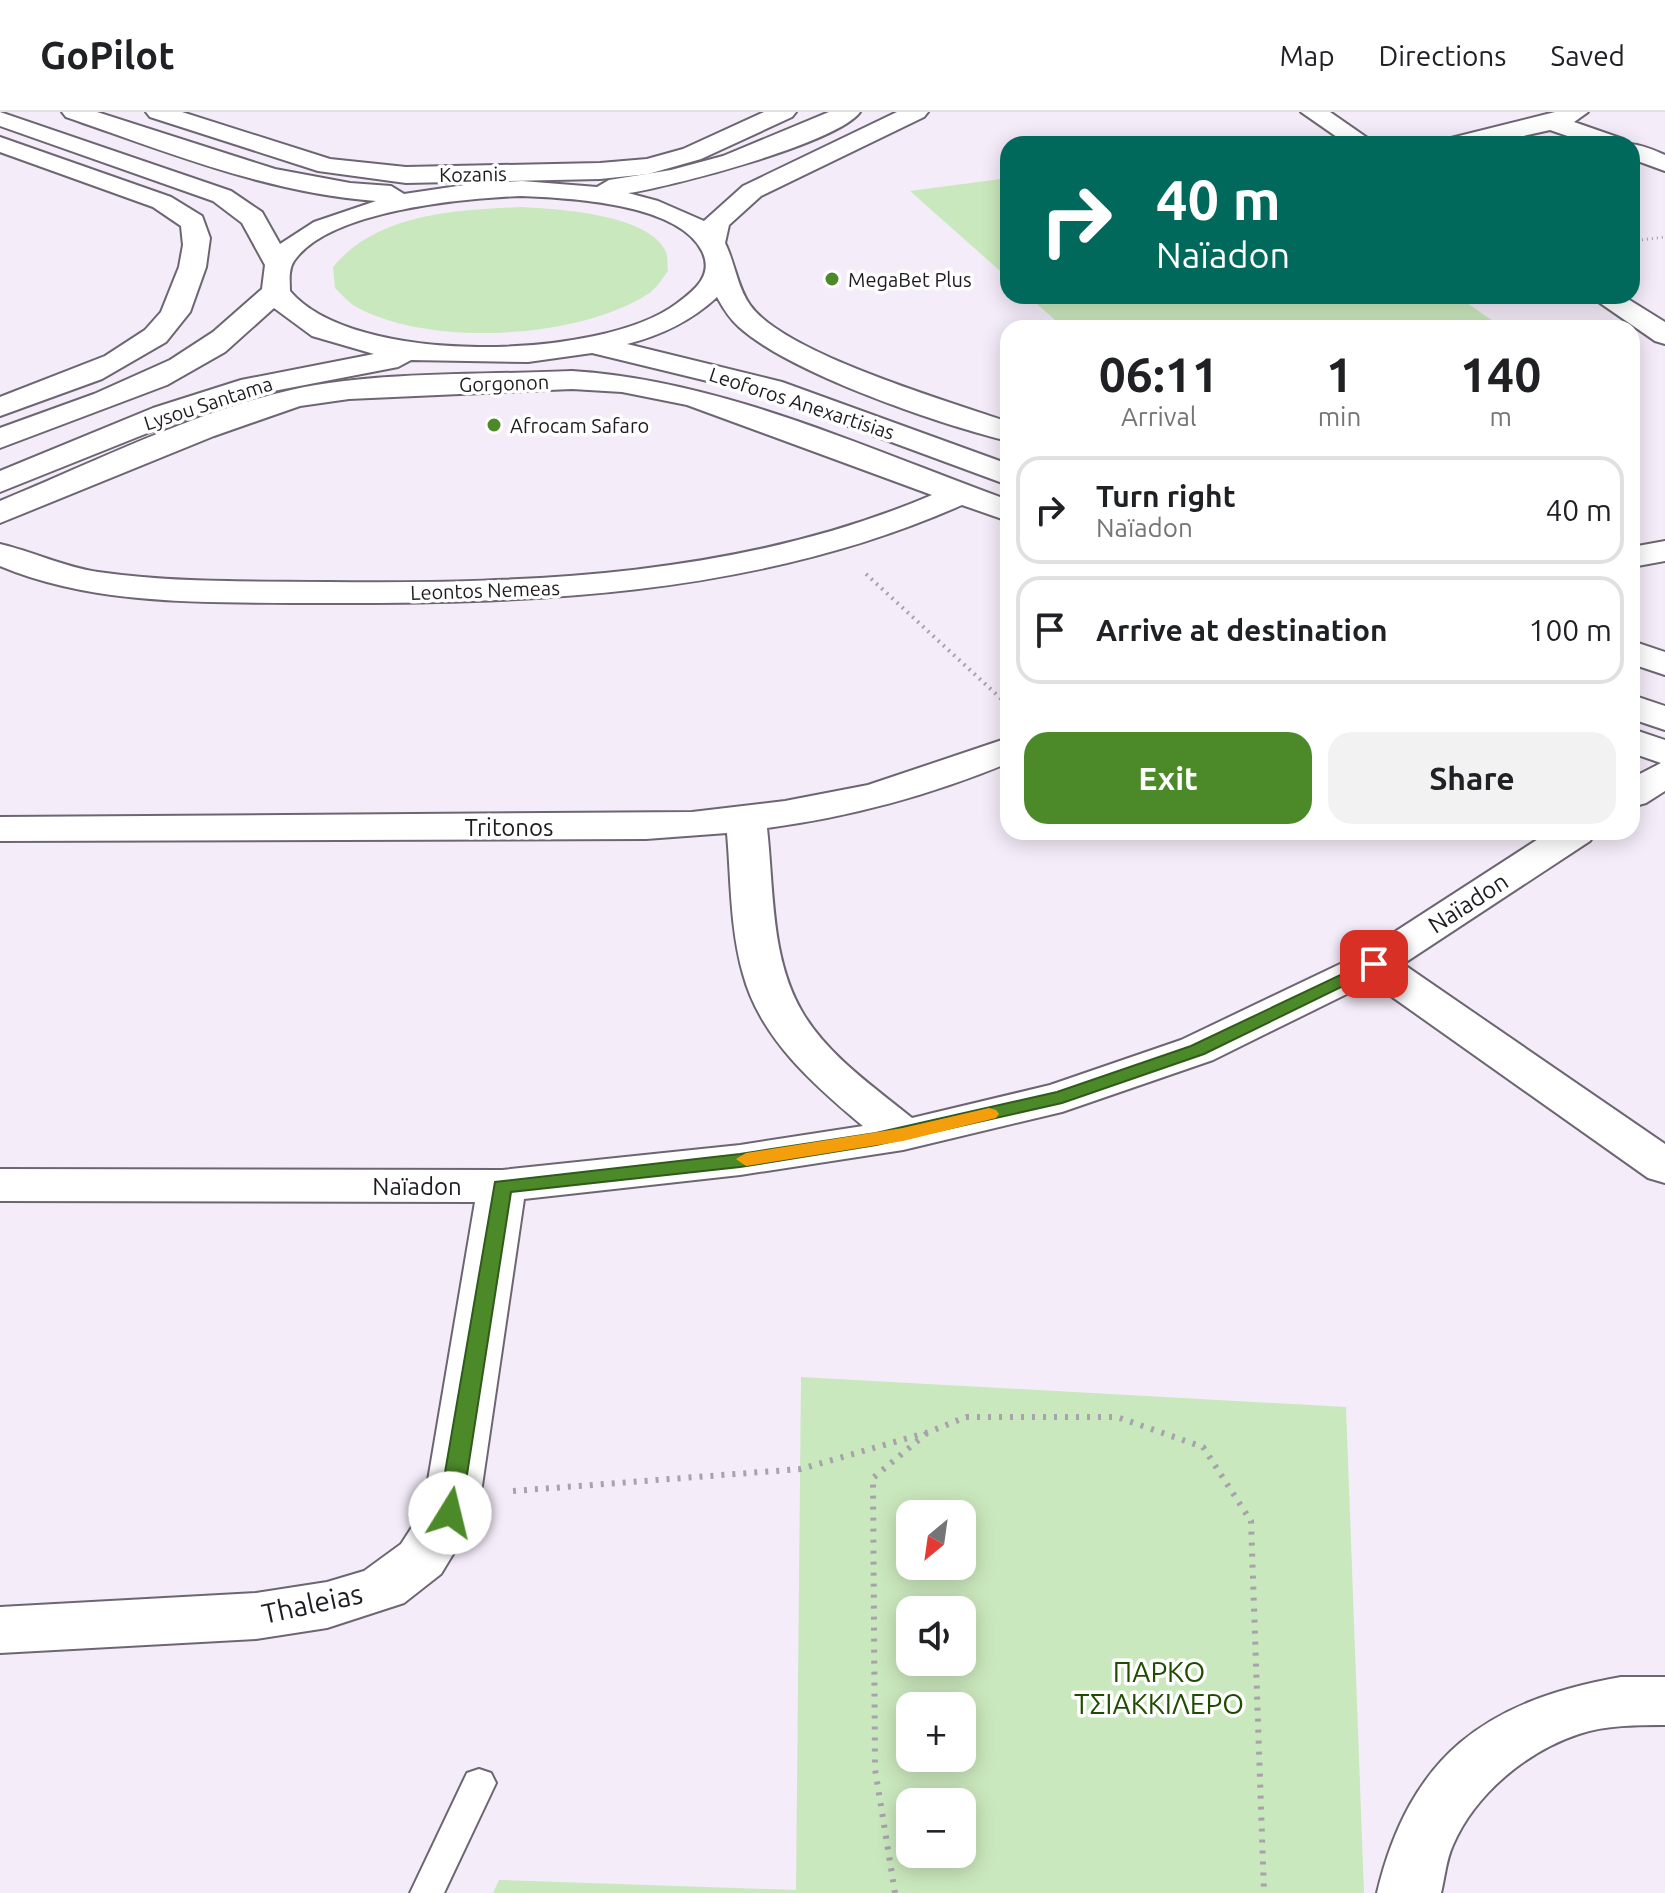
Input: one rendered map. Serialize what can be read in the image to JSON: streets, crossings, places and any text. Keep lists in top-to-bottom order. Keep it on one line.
{"streets":{"street":["Kozanis","Gorgonon","Lysou Santama","Leoforos Anexartisias","Leontos Nemeas","Tritonos","Naïadon","Thaleias"]},"crossings":[["Gorgonon","Leontos Nemeas"],["Naïadon","Thaleias"]],"parks":["ΠΑΡΚΟ ΤΣΙΑΚΚΙΛΕΡΟ"],"places":["MegaBet Plus","Afrocam Safaro"],"north":"bottom left","page":{"header":"GoPilot","nav":["Map","Directions","Saved"],"turn":["40 m","Naïadon"],"eta":["06:11","Arrival","1","min","140","m"],"list":[{"name":"Turn right","note":"Naïadon","value":"40 m"},{"name":"Arrive at destination","value":"100 m"}],"buttons":["Exit","Share"],"map_buttons":["+","−"]}}
